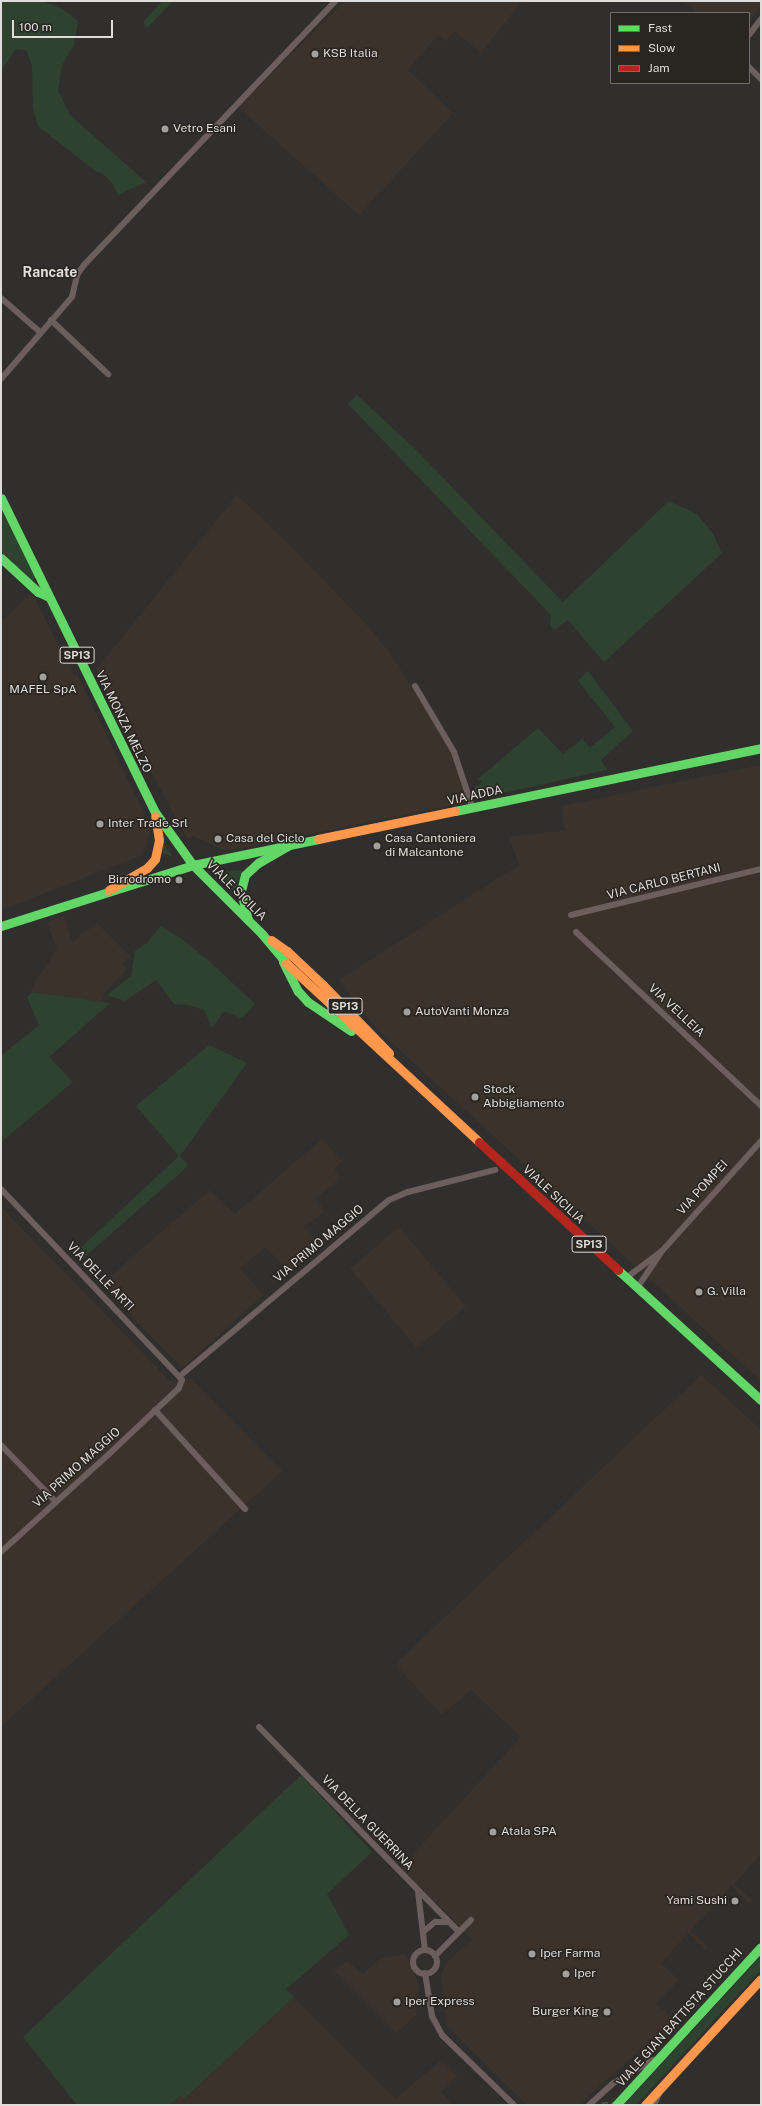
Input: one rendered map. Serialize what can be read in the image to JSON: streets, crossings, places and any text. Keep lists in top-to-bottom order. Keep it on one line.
{"streets":{"main road":["SP13","VIA MONZA MELZO","VIA ADDA","VIALE SICILIA","VIALE GIAN BATTISTA STUCCHI"],"street":["VIA CARLO BERTANI","VIA VELLEIA","VIA POMPEI","VIA PRIMO MAGGIO","VIA DELLE ARTI","VIA DELLA GUERRINA"]},"crossings":[["VIA MONZA MELZO","VIA ADDA"],["VIA MONZA MELZO","VIALE SICILIA"],["VIA ADDA","VIALE SICILIA"],["VIALE SICILIA","VIA POMPEI"],["VIA PRIMO MAGGIO","VIA DELLE ARTI"]],"districts":["Rancate"],"places":["KSB Italia","Vetro Esani","MAFEL SpA","Inter Trade Srl","Casa del Ciclo","Casa Cantoniera di Malcantone","Birrodromo","AutoVanti Monza","Stock Abbigliamento","G. Villa","Atala SPA","Yami Sushi","Iper Farma","Iper","Iper Express","Burger King"],"legend":["Fast","Slow","Jam"],"scale_bar":"100 m"}
